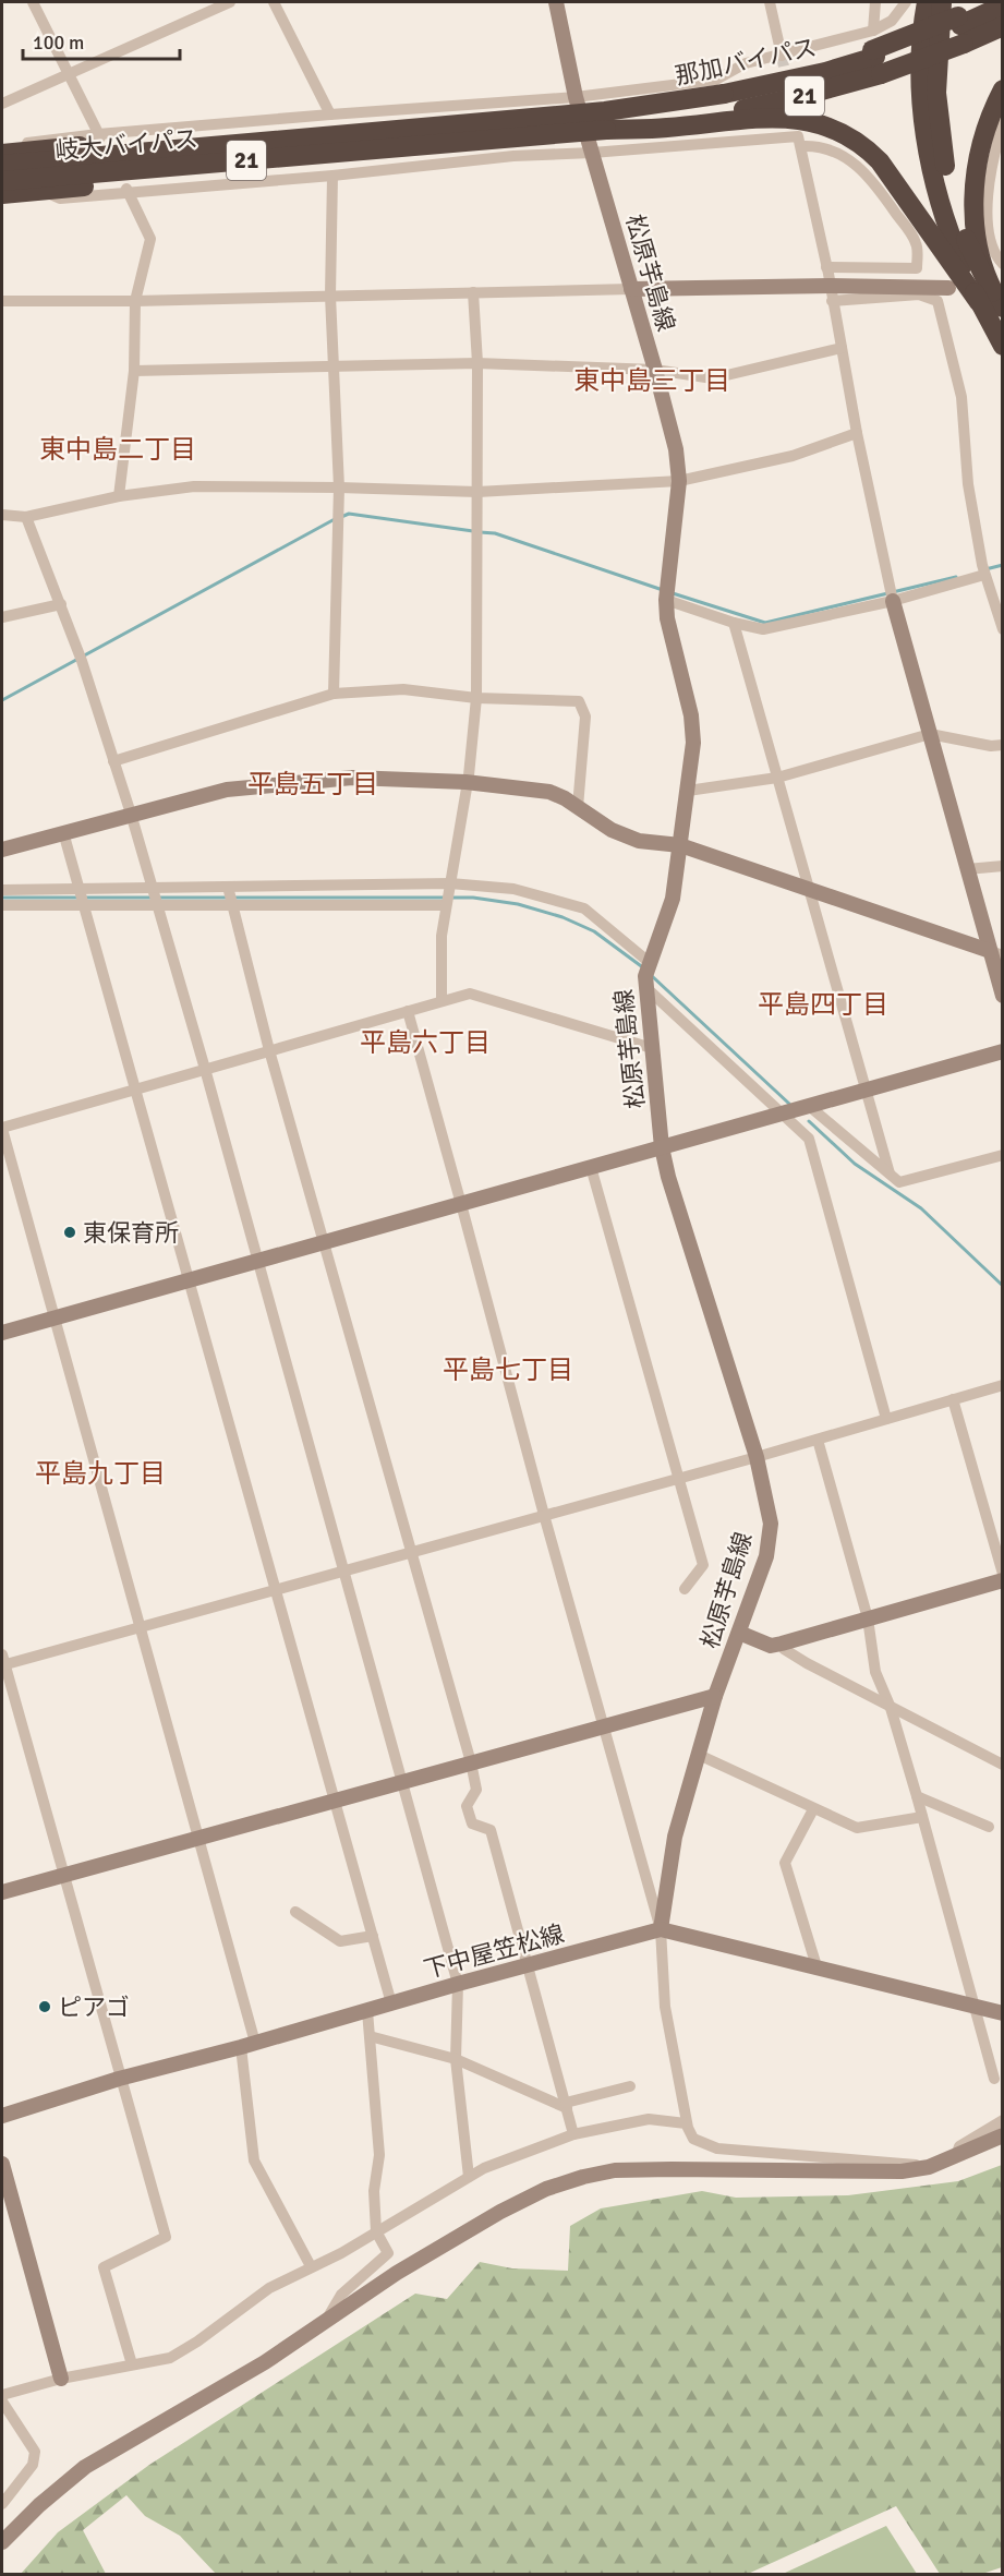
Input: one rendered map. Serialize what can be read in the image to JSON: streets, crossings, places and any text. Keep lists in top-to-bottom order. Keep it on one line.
{"streets":{"highway":["那加バイパス","21","岐大バイパス"],"street":["松原芋島線","下中屋笠松線"]},"crossings":[["那加バイパス","21"],["那加バイパス","岐大バイパス"],["21","岐大バイパス"],["松原芋島線","下中屋笠松線"]],"districts":["東中島三丁目","東中島二丁目","平島五丁目","平島四丁目","平島六丁目","平島七丁目","平島九丁目"],"places":["東保育所","ピアゴ"],"scale_bar":"100 m"}
